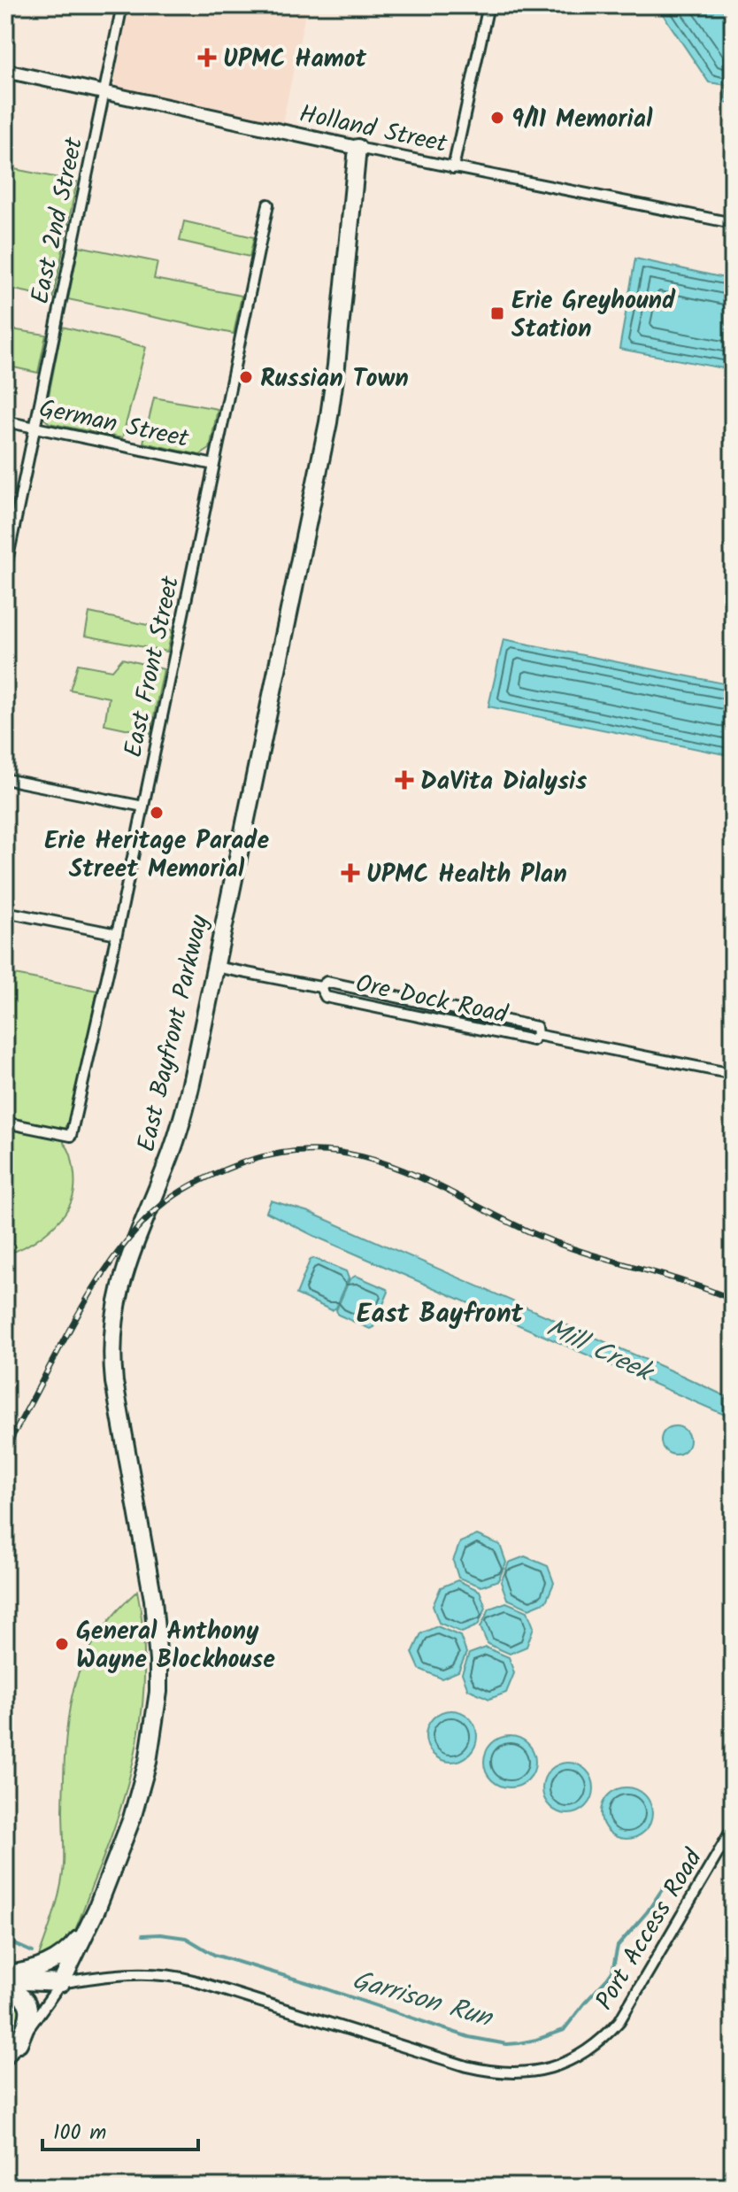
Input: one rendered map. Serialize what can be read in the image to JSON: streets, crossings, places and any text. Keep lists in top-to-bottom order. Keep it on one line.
{"streets":{"highway":["East Bayfront Parkway"],"street":["Holland Street","East 2nd Street","German Street","East Front Street","Ore Dock Road","Port Access Road"]},"crossings":[["Holland Street","East 2nd Street"],["Holland Street","East Bayfront Parkway"],["East 2nd Street","German Street"],["German Street","East Front Street"],["Ore Dock Road","East Bayfront Parkway"],["East Bayfront Parkway","Port Access Road"]],"districts":["East Bayfront"],"water":["Mill Creek","Garrison Run"],"places":{"health":["UPMC Hamot","DaVita Dialysis","UPMC Health Plan"],"other":["9/11 Memorial","Russian Town","Erie Heritage Parade Street Memorial","General Anthony Wayne Blockhouse"],"transit":["Erie Greyhound Station"]},"scale_bar":"100 m"}
